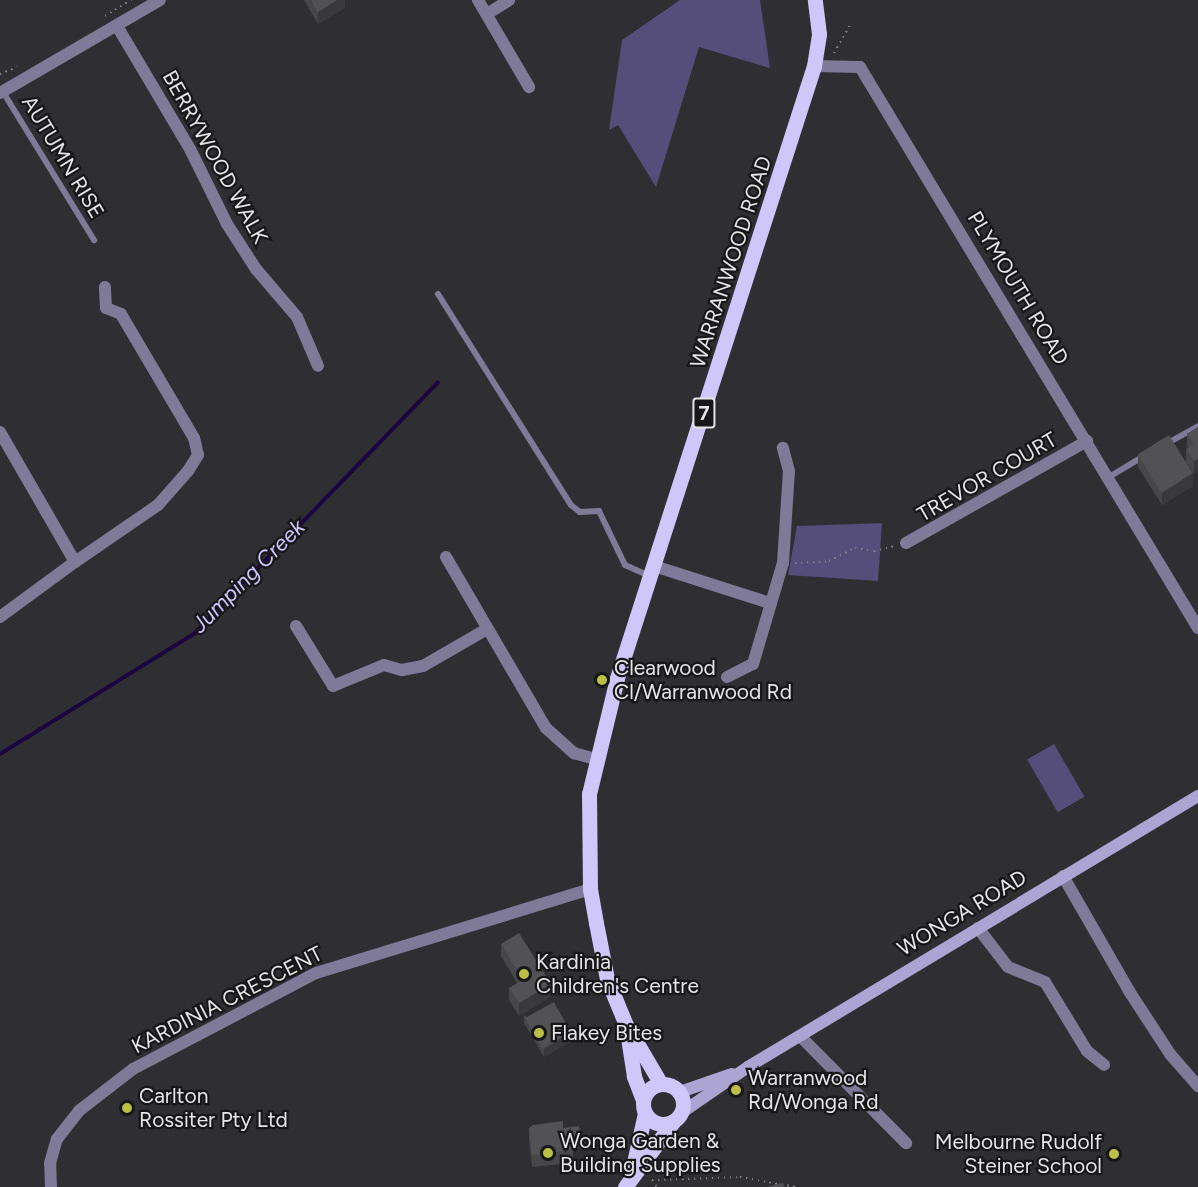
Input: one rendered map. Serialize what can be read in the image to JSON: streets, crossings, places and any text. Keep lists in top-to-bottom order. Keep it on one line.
{"streets":{"main road":["WARRANWOOD ROAD","7","WONGA ROAD"],"street":["BERRYWOOD WALK","PLYMOUTH ROAD","TREVOR COURT","KARDINIA CRESCENT"],"lane":["AUTUMN RISE"]},"crossings":[["WARRANWOOD ROAD","PLYMOUTH ROAD"],["WARRANWOOD ROAD","7"],["WARRANWOOD ROAD","WONGA ROAD"],["WARRANWOOD ROAD","KARDINIA CRESCENT"],["PLYMOUTH ROAD","7"],["PLYMOUTH ROAD","TREVOR COURT"]],"water":["Jumping Creek"],"places":["Clearwood Cl/Warranwood Rd","Kardinia Children's Centre","Flakey Bites","Warranwood Rd/Wonga Rd","Carlton Rossiter Pty Ltd","Wonga Garden & Building Supplies","Melbourne Rudolf Steiner School"]}
